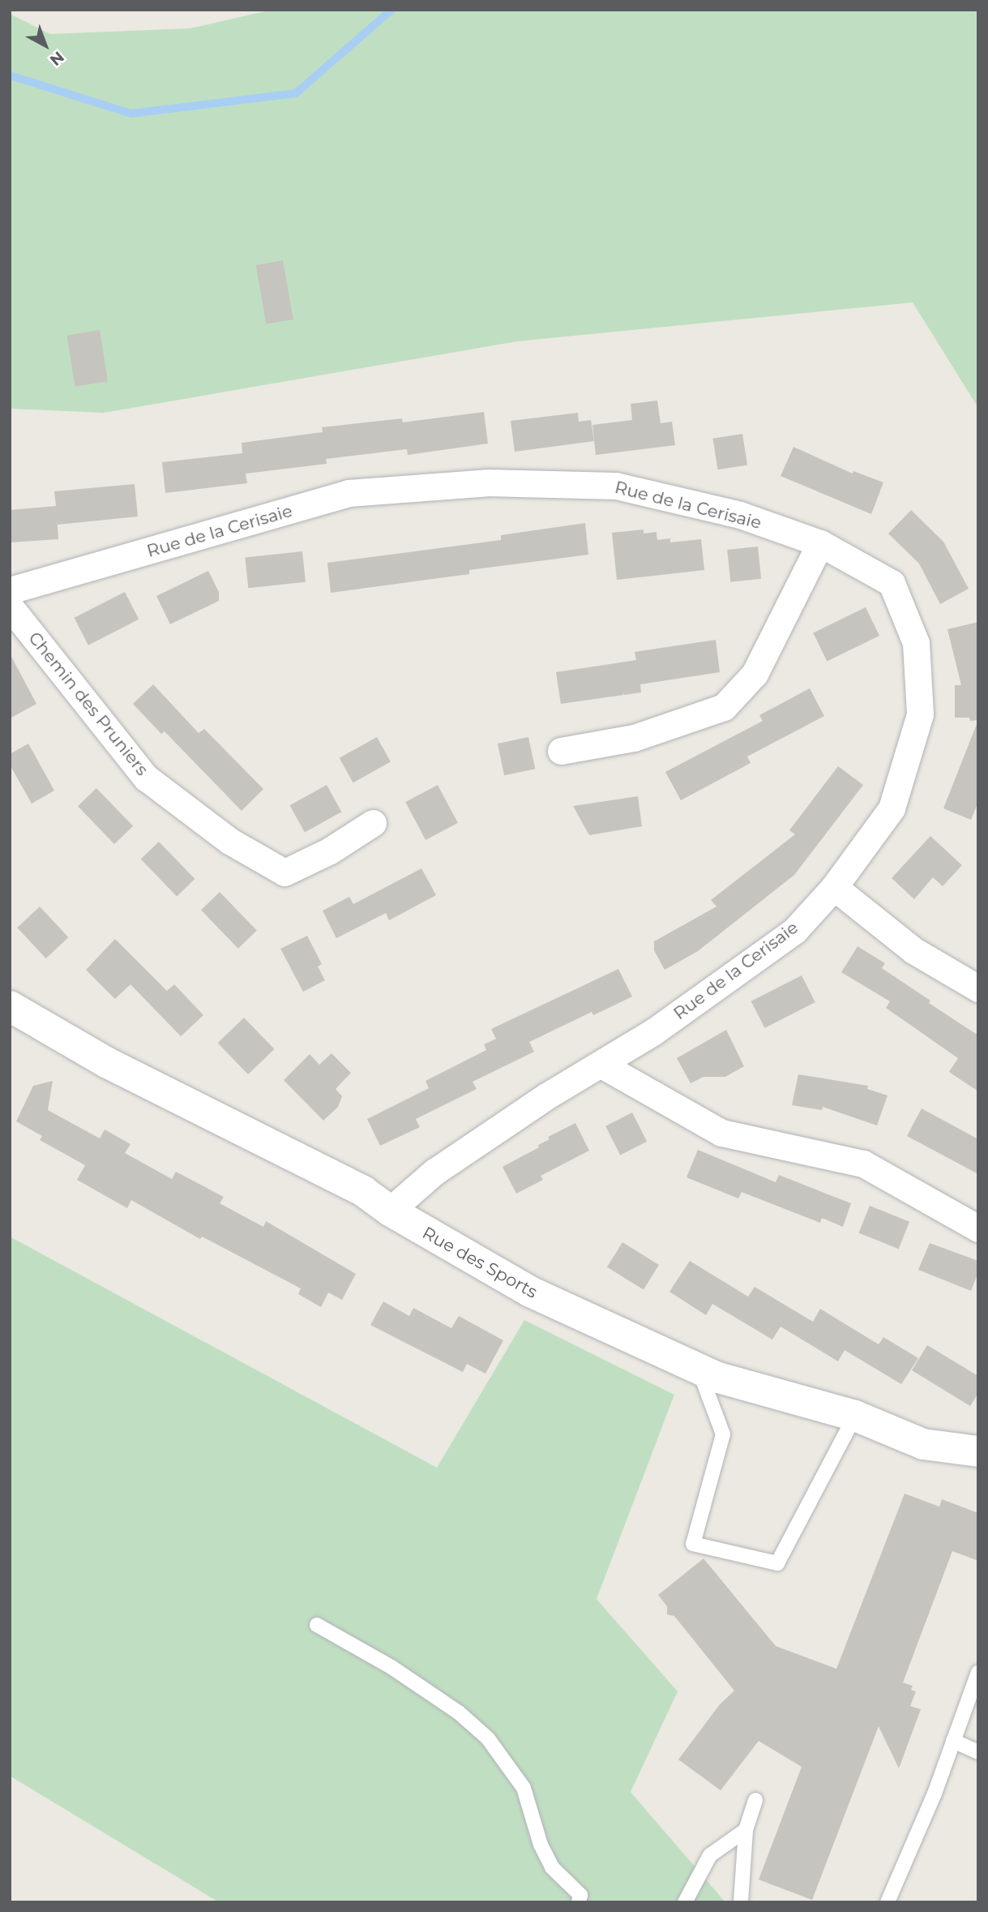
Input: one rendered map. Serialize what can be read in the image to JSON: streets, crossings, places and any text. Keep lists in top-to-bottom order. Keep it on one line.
{"streets":{"street":["Rue de la Cerisaie","Chemin des Pruniers","Rue des Sports"]},"crossings":[["Rue de la Cerisaie","Rue des Sports"]],"north":"bottom right"}
